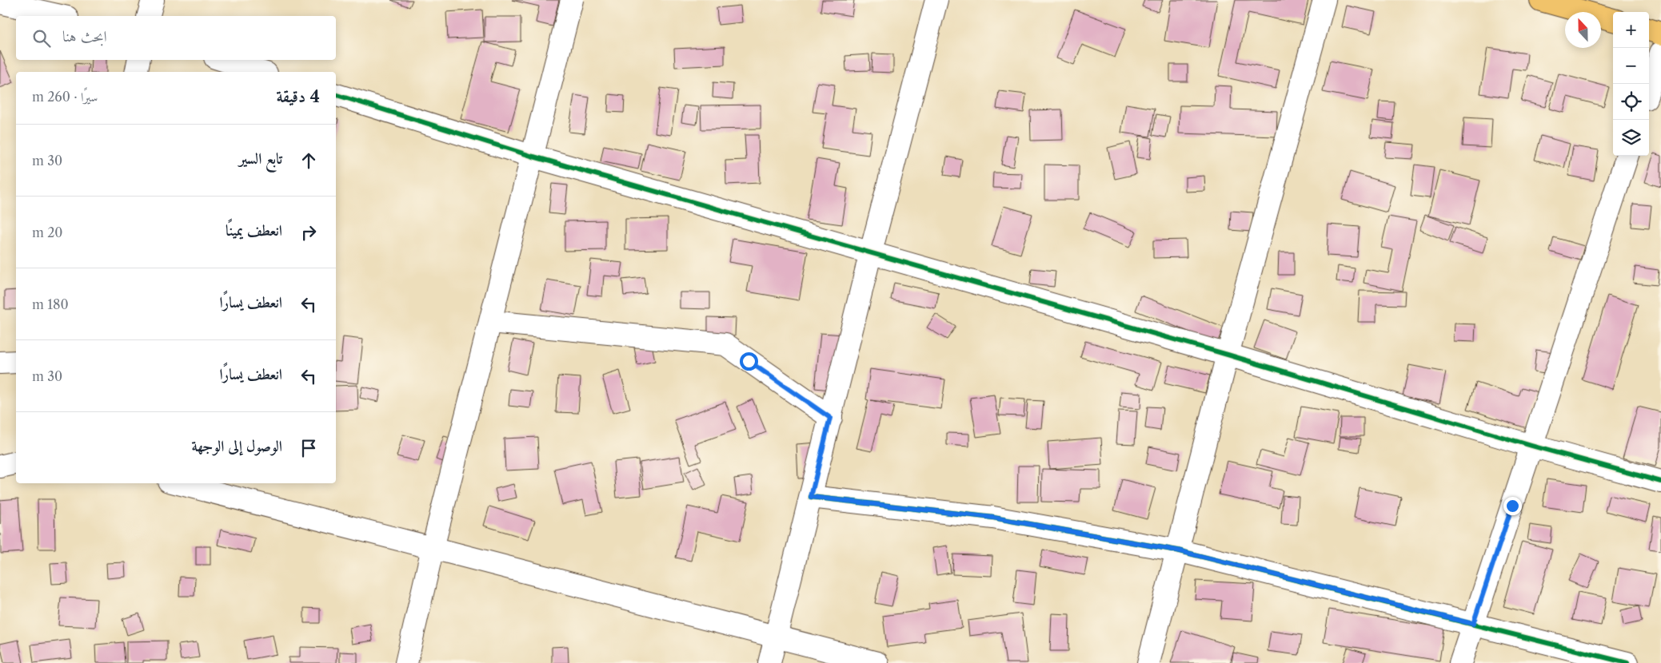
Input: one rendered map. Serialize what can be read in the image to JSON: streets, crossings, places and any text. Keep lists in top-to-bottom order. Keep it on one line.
{"north":"top","page":{"map_buttons":["+","−"],"search":"ابحث هنا","heading":["4 دقيقة","سيرًا · 260 m"],"list":[["تابع السير","30 m"],["انعطف يمينًا","20 m"],["انعطف يسارًا","180 m"],["انعطف يسارًا","30 m"],"الوصول إلى الوجهة"]}}
